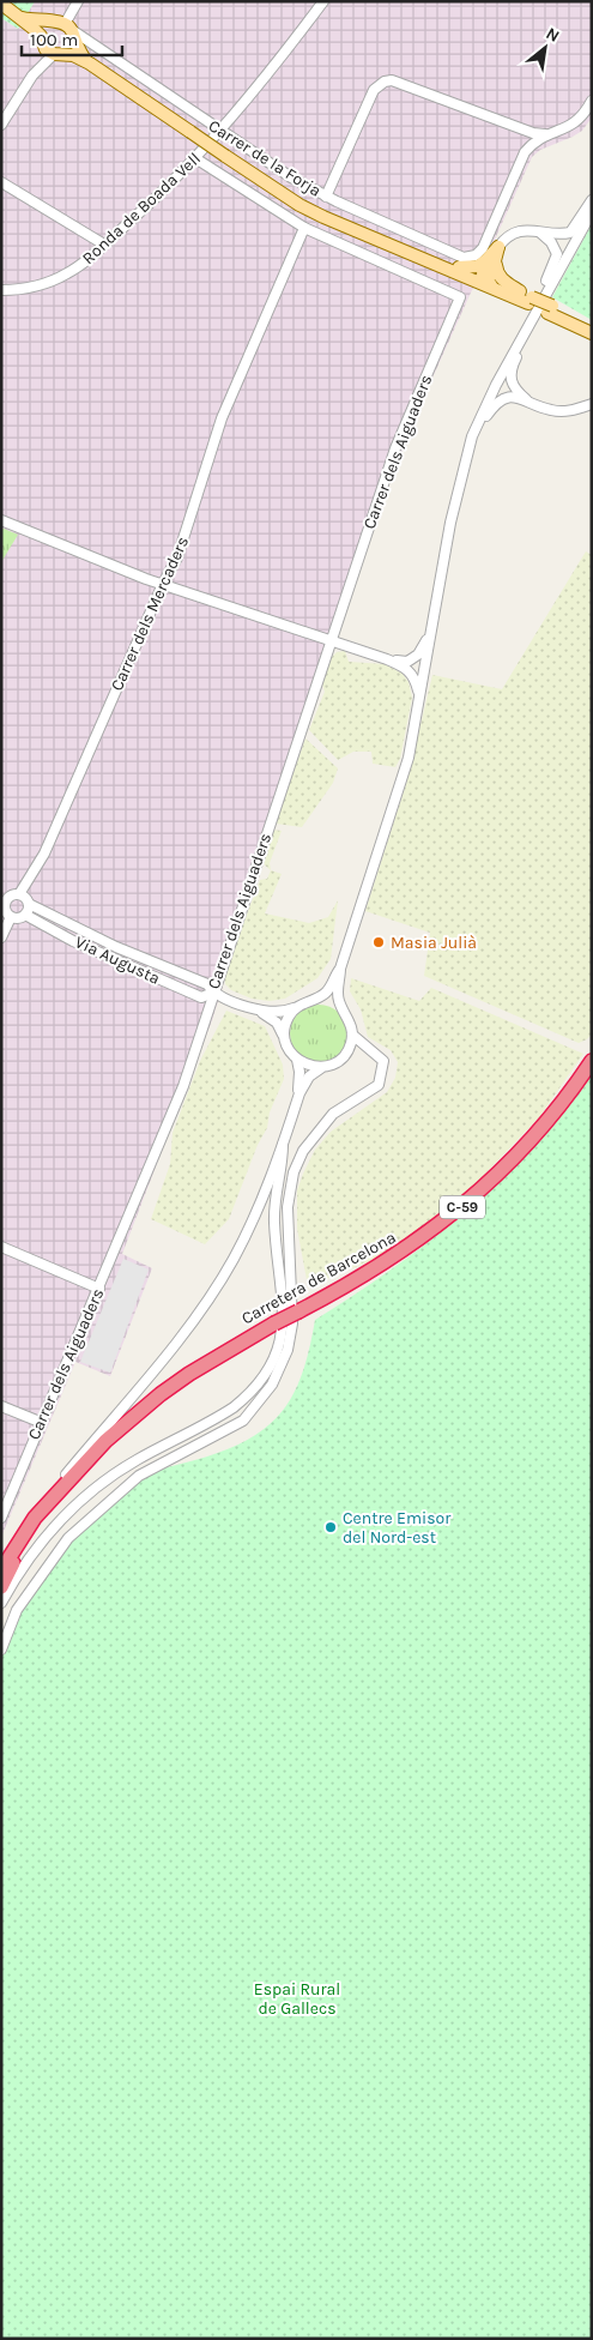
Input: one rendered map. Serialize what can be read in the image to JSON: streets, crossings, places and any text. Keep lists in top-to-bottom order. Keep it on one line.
{"streets":{"highway":["C-59","Carretera de Barcelona"],"street":["Carrer de la Forja","Ronda de Boada Vell","Carrer dels Aiguaders","Carrer dels Mercaders","Via Augusta"]},"crossings":[["Carrer de la Forja","Ronda de Boada Vell"],["Carrer dels Aiguaders","Carrer dels Mercaders"],["Carrer dels Aiguaders","Via Augusta"],["Carrer dels Mercaders","Via Augusta"]],"parks":["Espai Rural de Gallecs"],"places":["Masia Julià","Centre Emisor del Nord-est"],"scale_bar":"100 m","north":"top right"}
